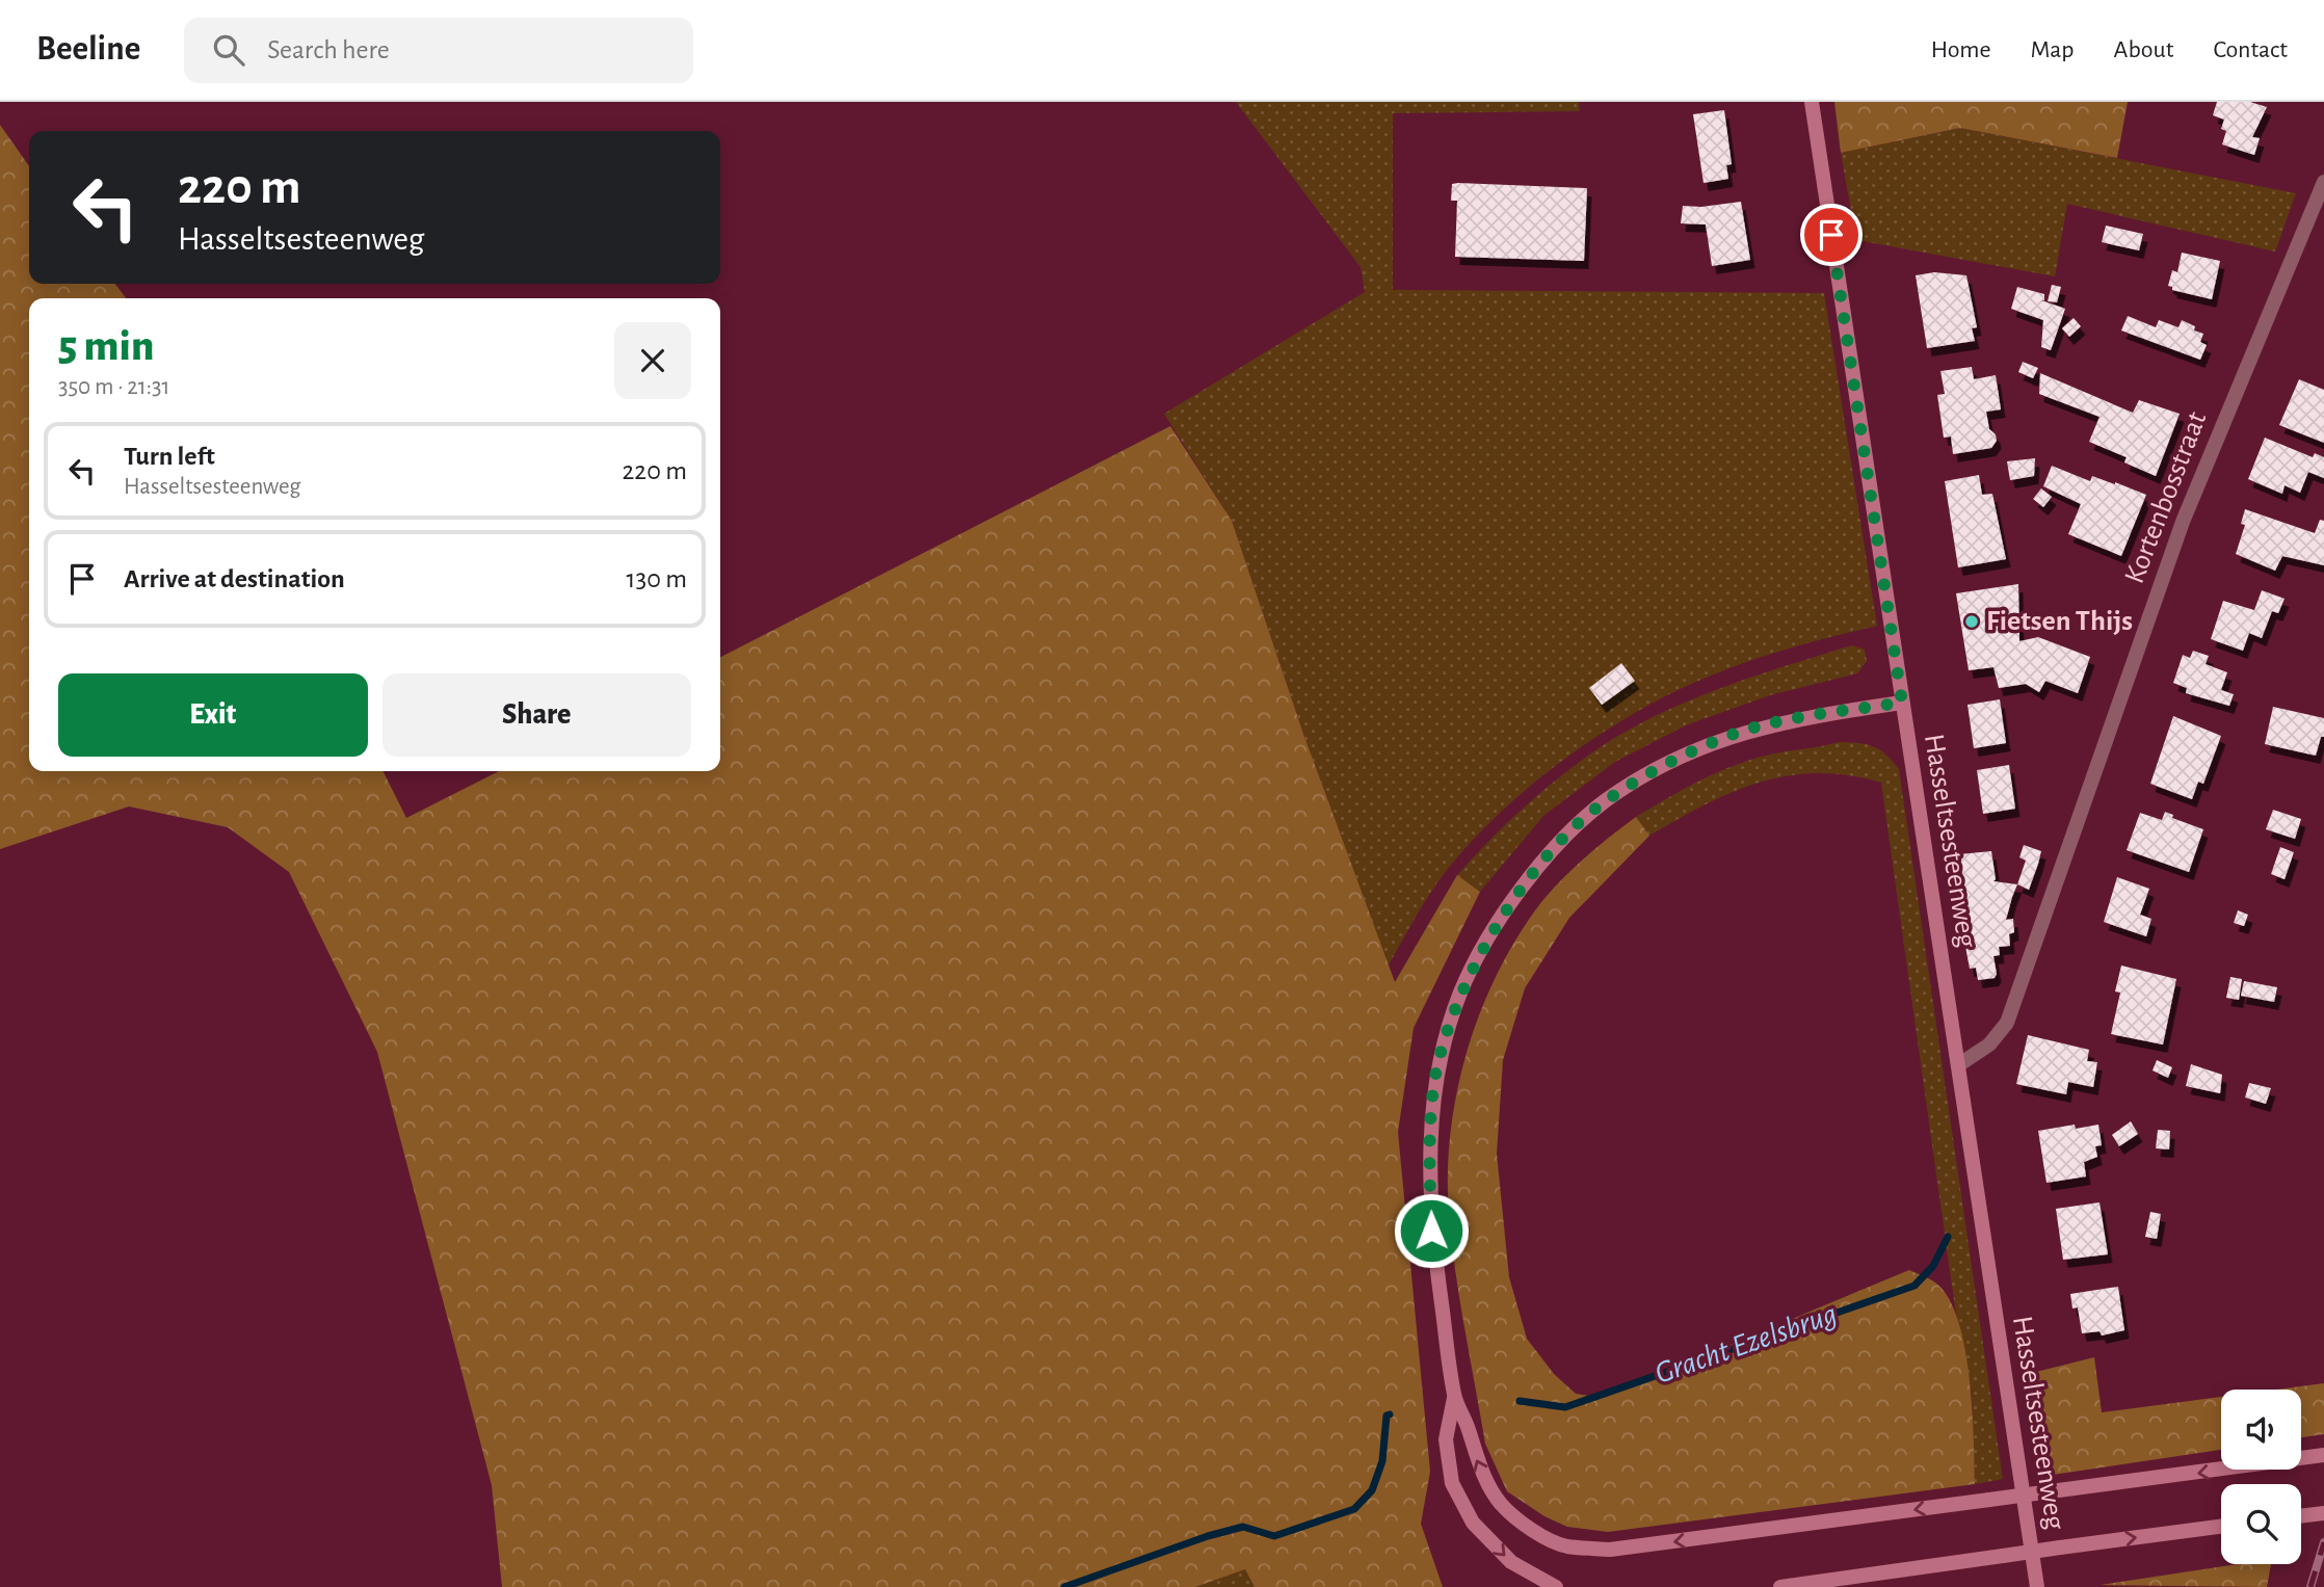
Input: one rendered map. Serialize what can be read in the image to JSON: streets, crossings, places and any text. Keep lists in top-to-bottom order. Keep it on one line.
{"streets":{"main road":["Hasseltsesteenweg"],"street":["Kortenbosstraat"]},"crossings":[["Kortenbosstraat","Hasseltsesteenweg"]],"water":["Gracht Ezelsbrug"],"places":["Fietsen Thijs"],"page":{"header":"Beeline","search":"Search here","nav":["Home","Map","About","Contact"],"turn":["220 m","Hasseltsesteenweg"],"heading":["5 min","350 m · 21:31"],"list":[{"name":"Turn left","note":"Hasseltsesteenweg","value":"220 m"},{"name":"Arrive at destination","value":"130 m"}],"buttons":["Exit","Share"]}}
